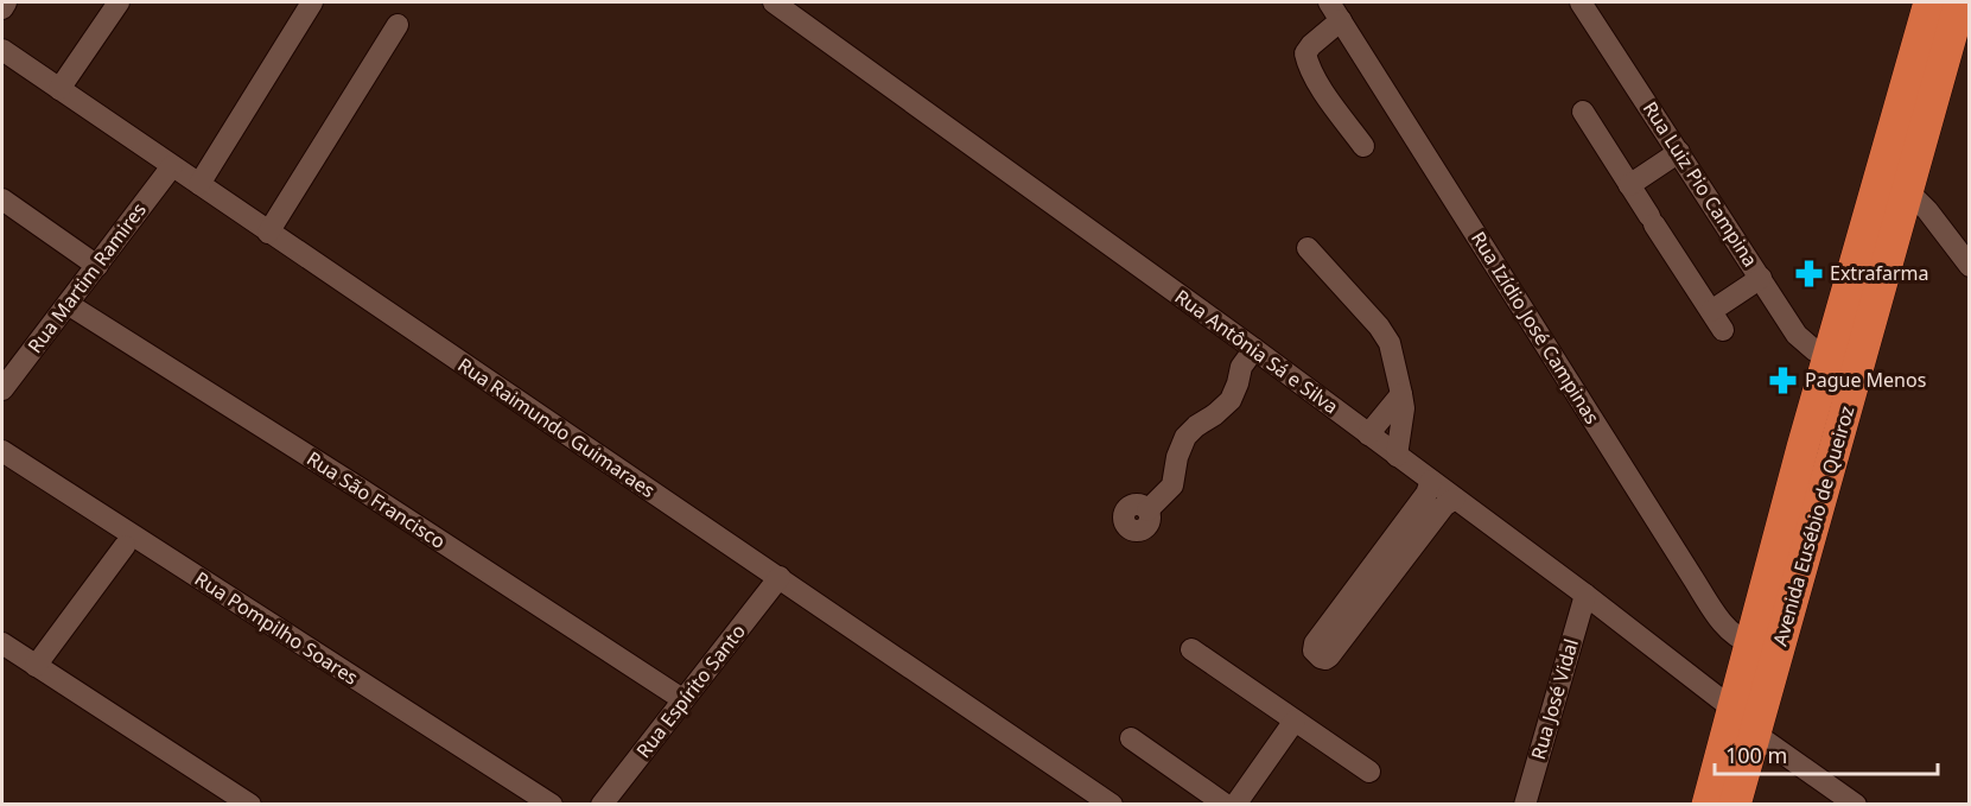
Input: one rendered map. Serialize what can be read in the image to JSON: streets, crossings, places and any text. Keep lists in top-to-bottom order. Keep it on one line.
{"streets":{"highway":["Avenida Eusébio de Queiroz"],"street":["Rua Luiz Pio Campina","Rua Martim Ramires","Rua Izídio José Campinas","Rua Antônia Sá e Silva","Rua Raimundo Guimaraes","Rua São Francisco","Rua Pompilho Soares","Rua Espírito Santo","Rua José Vidal"]},"crossings":[["Rua Luiz Pio Campina","Avenida Eusébio de Queiroz"],["Rua Martim Ramires","Rua Raimundo Guimaraes"],["Rua Martim Ramires","Rua São Francisco"],["Rua Izídio José Campinas","Avenida Eusébio de Queiroz"],["Rua Antônia Sá e Silva","Avenida Eusébio de Queiroz"],["Rua Antônia Sá e Silva","Rua José Vidal"],["Rua Raimundo Guimaraes","Rua Espírito Santo"],["Rua São Francisco","Rua Espírito Santo"]],"places":{"pharmacy":["Extrafarma","Pague Menos"]},"scale_bar":"100 m"}
